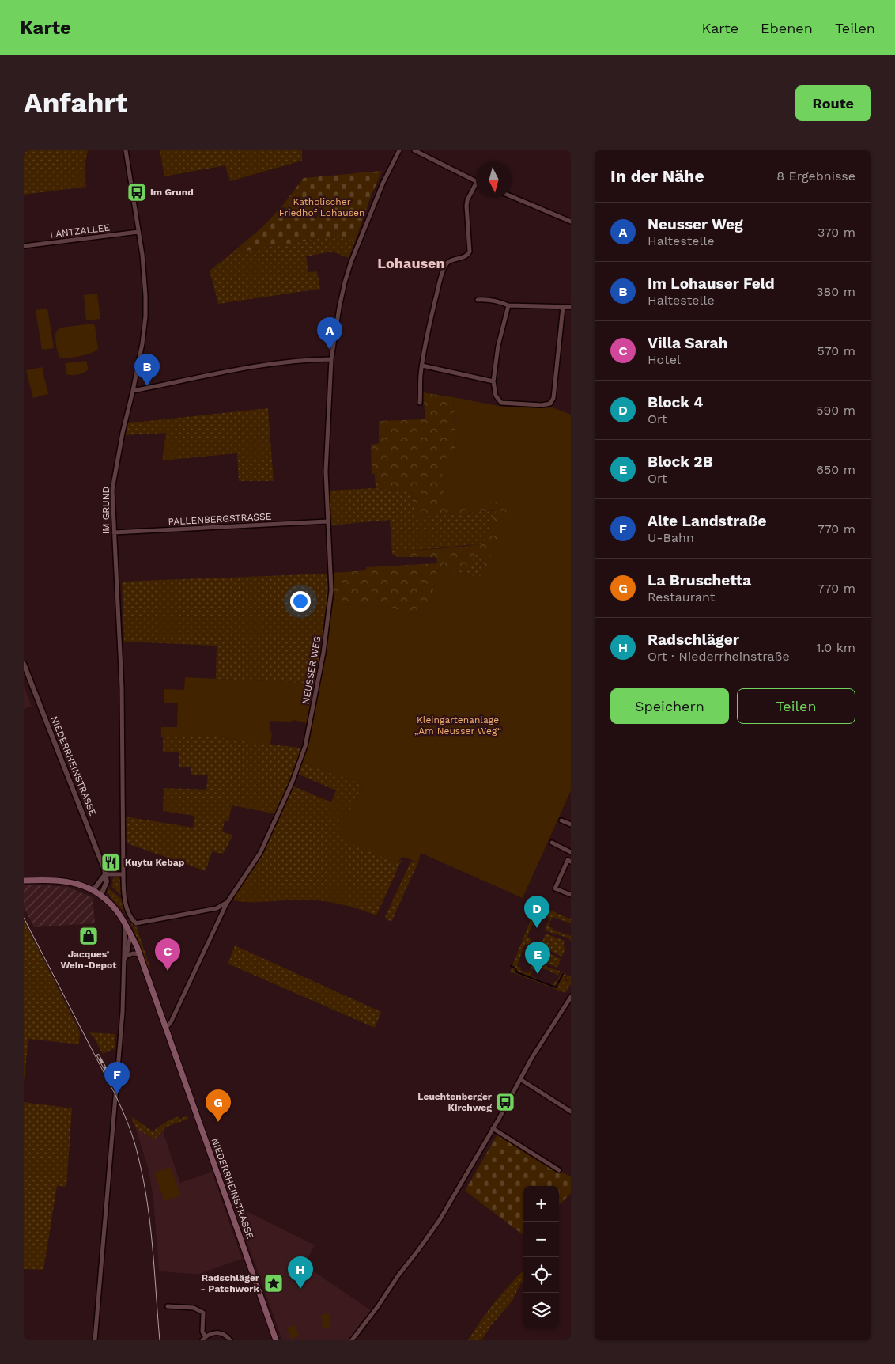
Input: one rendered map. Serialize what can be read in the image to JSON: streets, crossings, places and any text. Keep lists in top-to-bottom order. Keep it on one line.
{"streets":{"main road":["NIEDERRHEINSTRASSE"],"street":["LANTZALLEE","IM GRUND","PALLENBERGSTRASSE","NEUSSER WEG"]},"crossings":[["LANTZALLEE","IM GRUND"],["IM GRUND","PALLENBERGSTRASSE"],["PALLENBERGSTRASSE","NEUSSER WEG"],["NEUSSER WEG","NIEDERRHEINSTRASSE"]],"districts":["Lohausen"],"parks":["Katholischer Friedhof Lohausen","Kleingartenanlage „Am Neusser Weg“"],"places":{"bus stop":["Im Grund","Leuchtenberger Kirchweg"],"restaurant":["Kuytu Kebap"],"shop":["Jacques’ Wein-Depot"],"place":["Radschläger - Patchwork"]},"north":"bottom","page":{"header":"Karte","nav":["Karte","Ebenen","Teilen"],"buttons":["Route",["Speichern","Teilen"]],"title":"Anfahrt","heading":["In der Nähe","8 Ergebnisse"],"list":[{"mark":"A","name":"Neusser Weg","note":"Haltestelle","value":"370 m"},{"mark":"B","name":"Im Lohauser Feld","note":"Haltestelle","value":"380 m"},{"mark":"C","name":"Villa Sarah","note":"Hotel","value":"570 m"},{"mark":"D","name":"Block 4","note":"Ort","value":"590 m"},{"mark":"E","name":"Block 2B","note":"Ort","value":"650 m"},{"mark":"F","name":"Alte Landstraße","note":"U-Bahn","value":"770 m"},{"mark":"G","name":"La Bruschetta","note":"Restaurant","value":"770 m"},{"mark":"H","name":"Radschläger","note":"Ort · Niederrheinstraße","value":"1.0 km"}],"pins":["A","B","D","C","E","F","G","H"],"map_buttons":["+","−"]}}
